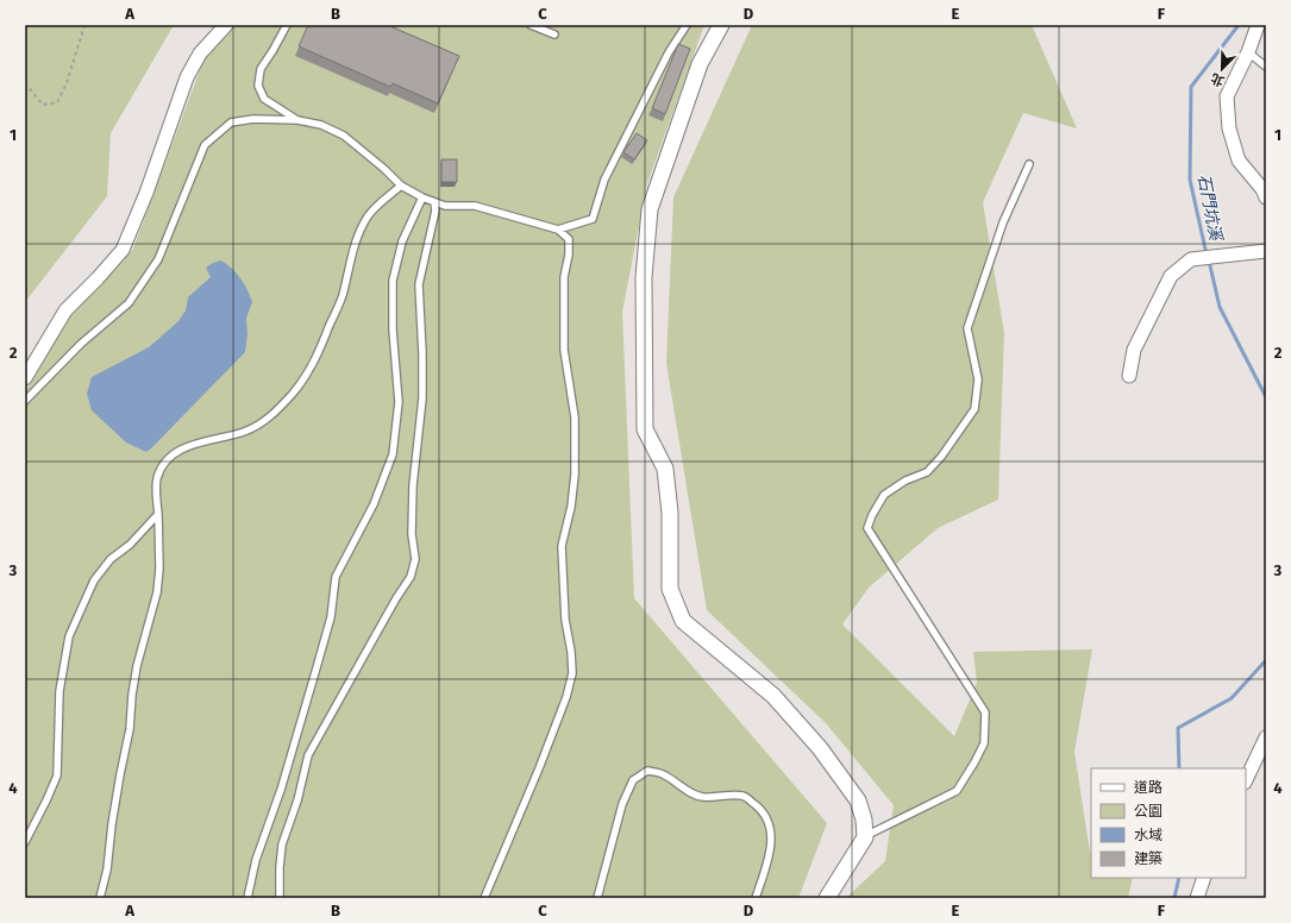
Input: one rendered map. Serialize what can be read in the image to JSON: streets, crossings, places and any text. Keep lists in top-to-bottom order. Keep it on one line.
{"water":["石門坑溪"],"legend":["道路","公園","水域","建築"],"north":"bottom left","grid":{"columns":["A","B","C","D","E","F"],"rows":["1","2","3","4"]}}
